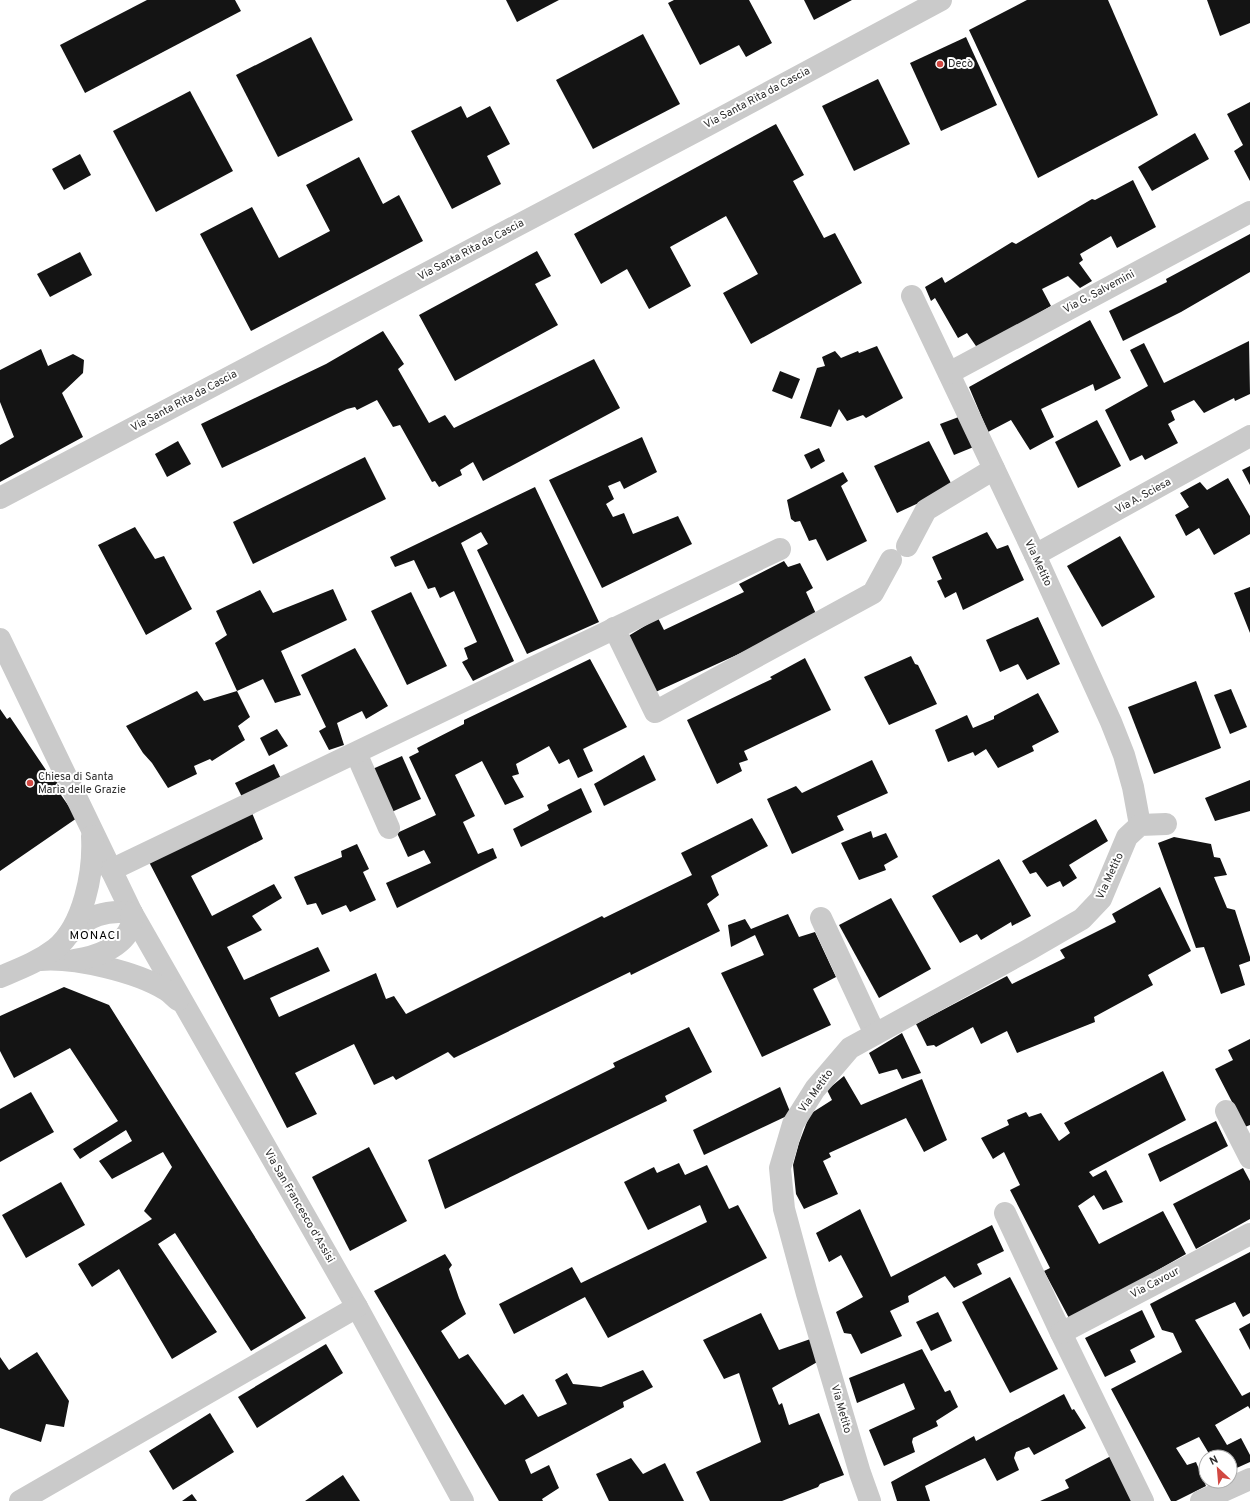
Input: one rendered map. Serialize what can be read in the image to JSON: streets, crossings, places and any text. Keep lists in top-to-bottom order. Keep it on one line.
{"streets":{"street":["Via Santa Rita da Cascia","Via G. Salvemini","Via A. Sciesa","Via Metito","Via San Francesco d'Assisi","Via Cavour"]},"crossings":[["Via G. Salvemini","Via Metito"],["Via A. Sciesa","Via Metito"]],"districts":["MONACI"],"places":["Decò","Chiesa di Santa Maria delle Grazie"],"north":"top left"}
